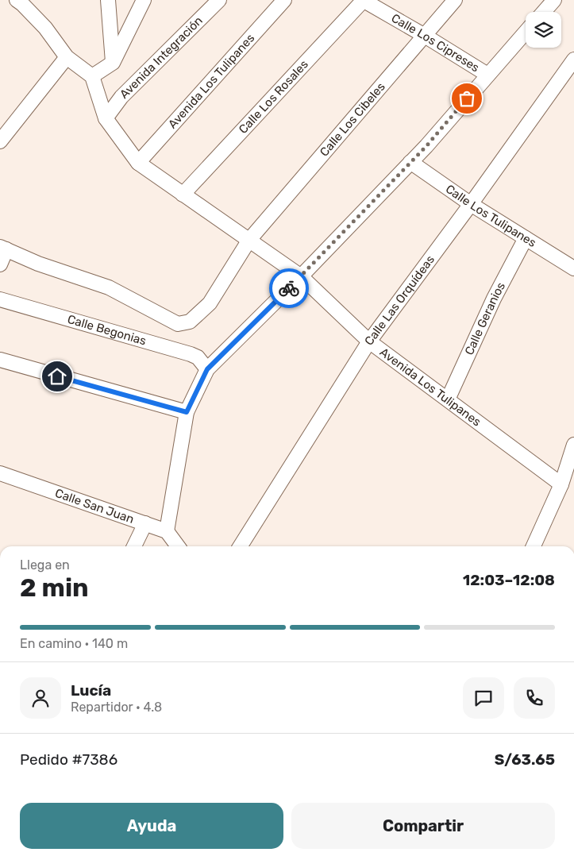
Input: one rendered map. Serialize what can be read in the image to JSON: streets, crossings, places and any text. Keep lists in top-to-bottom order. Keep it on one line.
{"streets":{"street":["Calle Los Cipreses","Avenida Integración","Avenida Los Tulipanes","Calle Los Rosales","Calle Los Cibeles","Calle Los Tulipanes","Calle Las Orquídeas","Calle Geranios","Calle Begonias","Calle San Juan"]},"crossings":[["Calle Los Cipreses","Calle Los Rosales"],["Calle Los Cipreses","Calle Los Cibeles"],["Avenida Integración","Avenida Los Tulipanes"],["Avenida Los Tulipanes","Calle Los Rosales"],["Avenida Los Tulipanes","Calle Los Cibeles"],["Avenida Los Tulipanes","Calle Las Orquídeas"],["Avenida Los Tulipanes","Calle Geranios"],["Calle Los Tulipanes","Calle Las Orquídeas"],["Calle Los Tulipanes","Calle Geranios"]],"page":{"heading":["2 min","Llega en","12:03–12:08"],"panel":["Lucía","Repartidor · 4.8","Pedido #7386","S/63.65"],"bar":"En camino · 140 m","buttons":["Ayuda","Compartir"]}}
